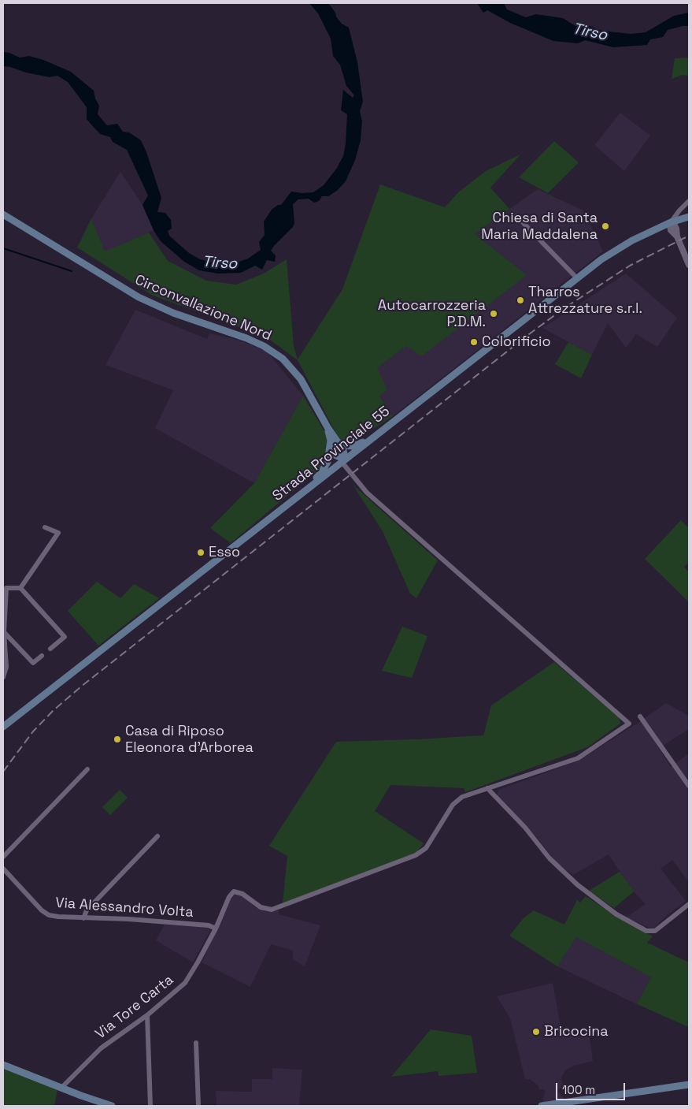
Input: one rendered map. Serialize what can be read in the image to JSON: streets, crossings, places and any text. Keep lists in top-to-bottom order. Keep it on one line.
{"streets":{"main road":["Circonvallazione Nord","Strada Provinciale 55"],"street":["Via Alessandro Volta","Via Tore Carta"]},"crossings":[["Circonvallazione Nord","Strada Provinciale 55"],["Via Alessandro Volta","Via Tore Carta"]],"water":["Tirso"],"places":["Chiesa di Santa Maria Maddalena","Tharros Attrezzature s.r.l.","Autocarrozzeria P.D.M.","Colorificio","Esso","Casa di Riposo Eleonora d'Arborea","Bricocina"],"scale_bar":"100 m"}
